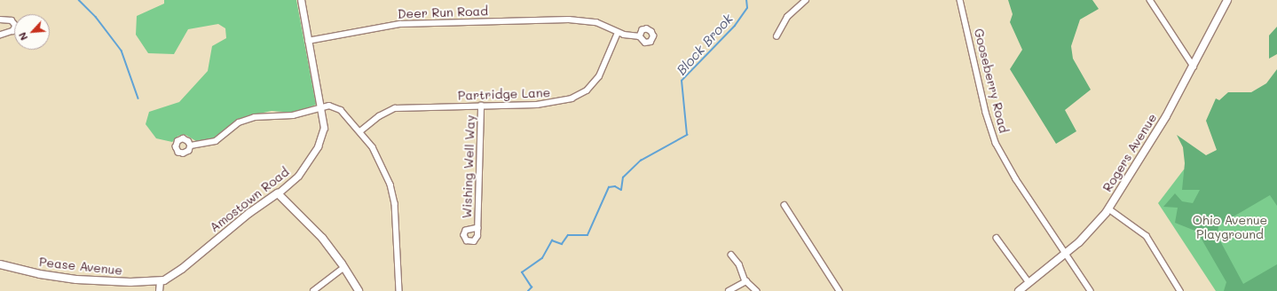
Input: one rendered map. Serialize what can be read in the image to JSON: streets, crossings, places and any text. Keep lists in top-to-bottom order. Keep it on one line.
{"streets":{"main road":["Rogers Avenue","Amostown Road","Pease Avenue"],"street":["Deer Run Road","Gooseberry Road","Partridge Lane","Wishing Well Way"]},"crossings":[["Deer Run Road","Partridge Lane"],["Deer Run Road","Amostown Road"],["Gooseberry Road","Rogers Avenue"],["Partridge Lane","Wishing Well Way"],["Amostown Road","Pease Avenue"]],"water":["Block Brook"],"parks":["Ohio Avenue Playground"],"north":"bottom left"}
